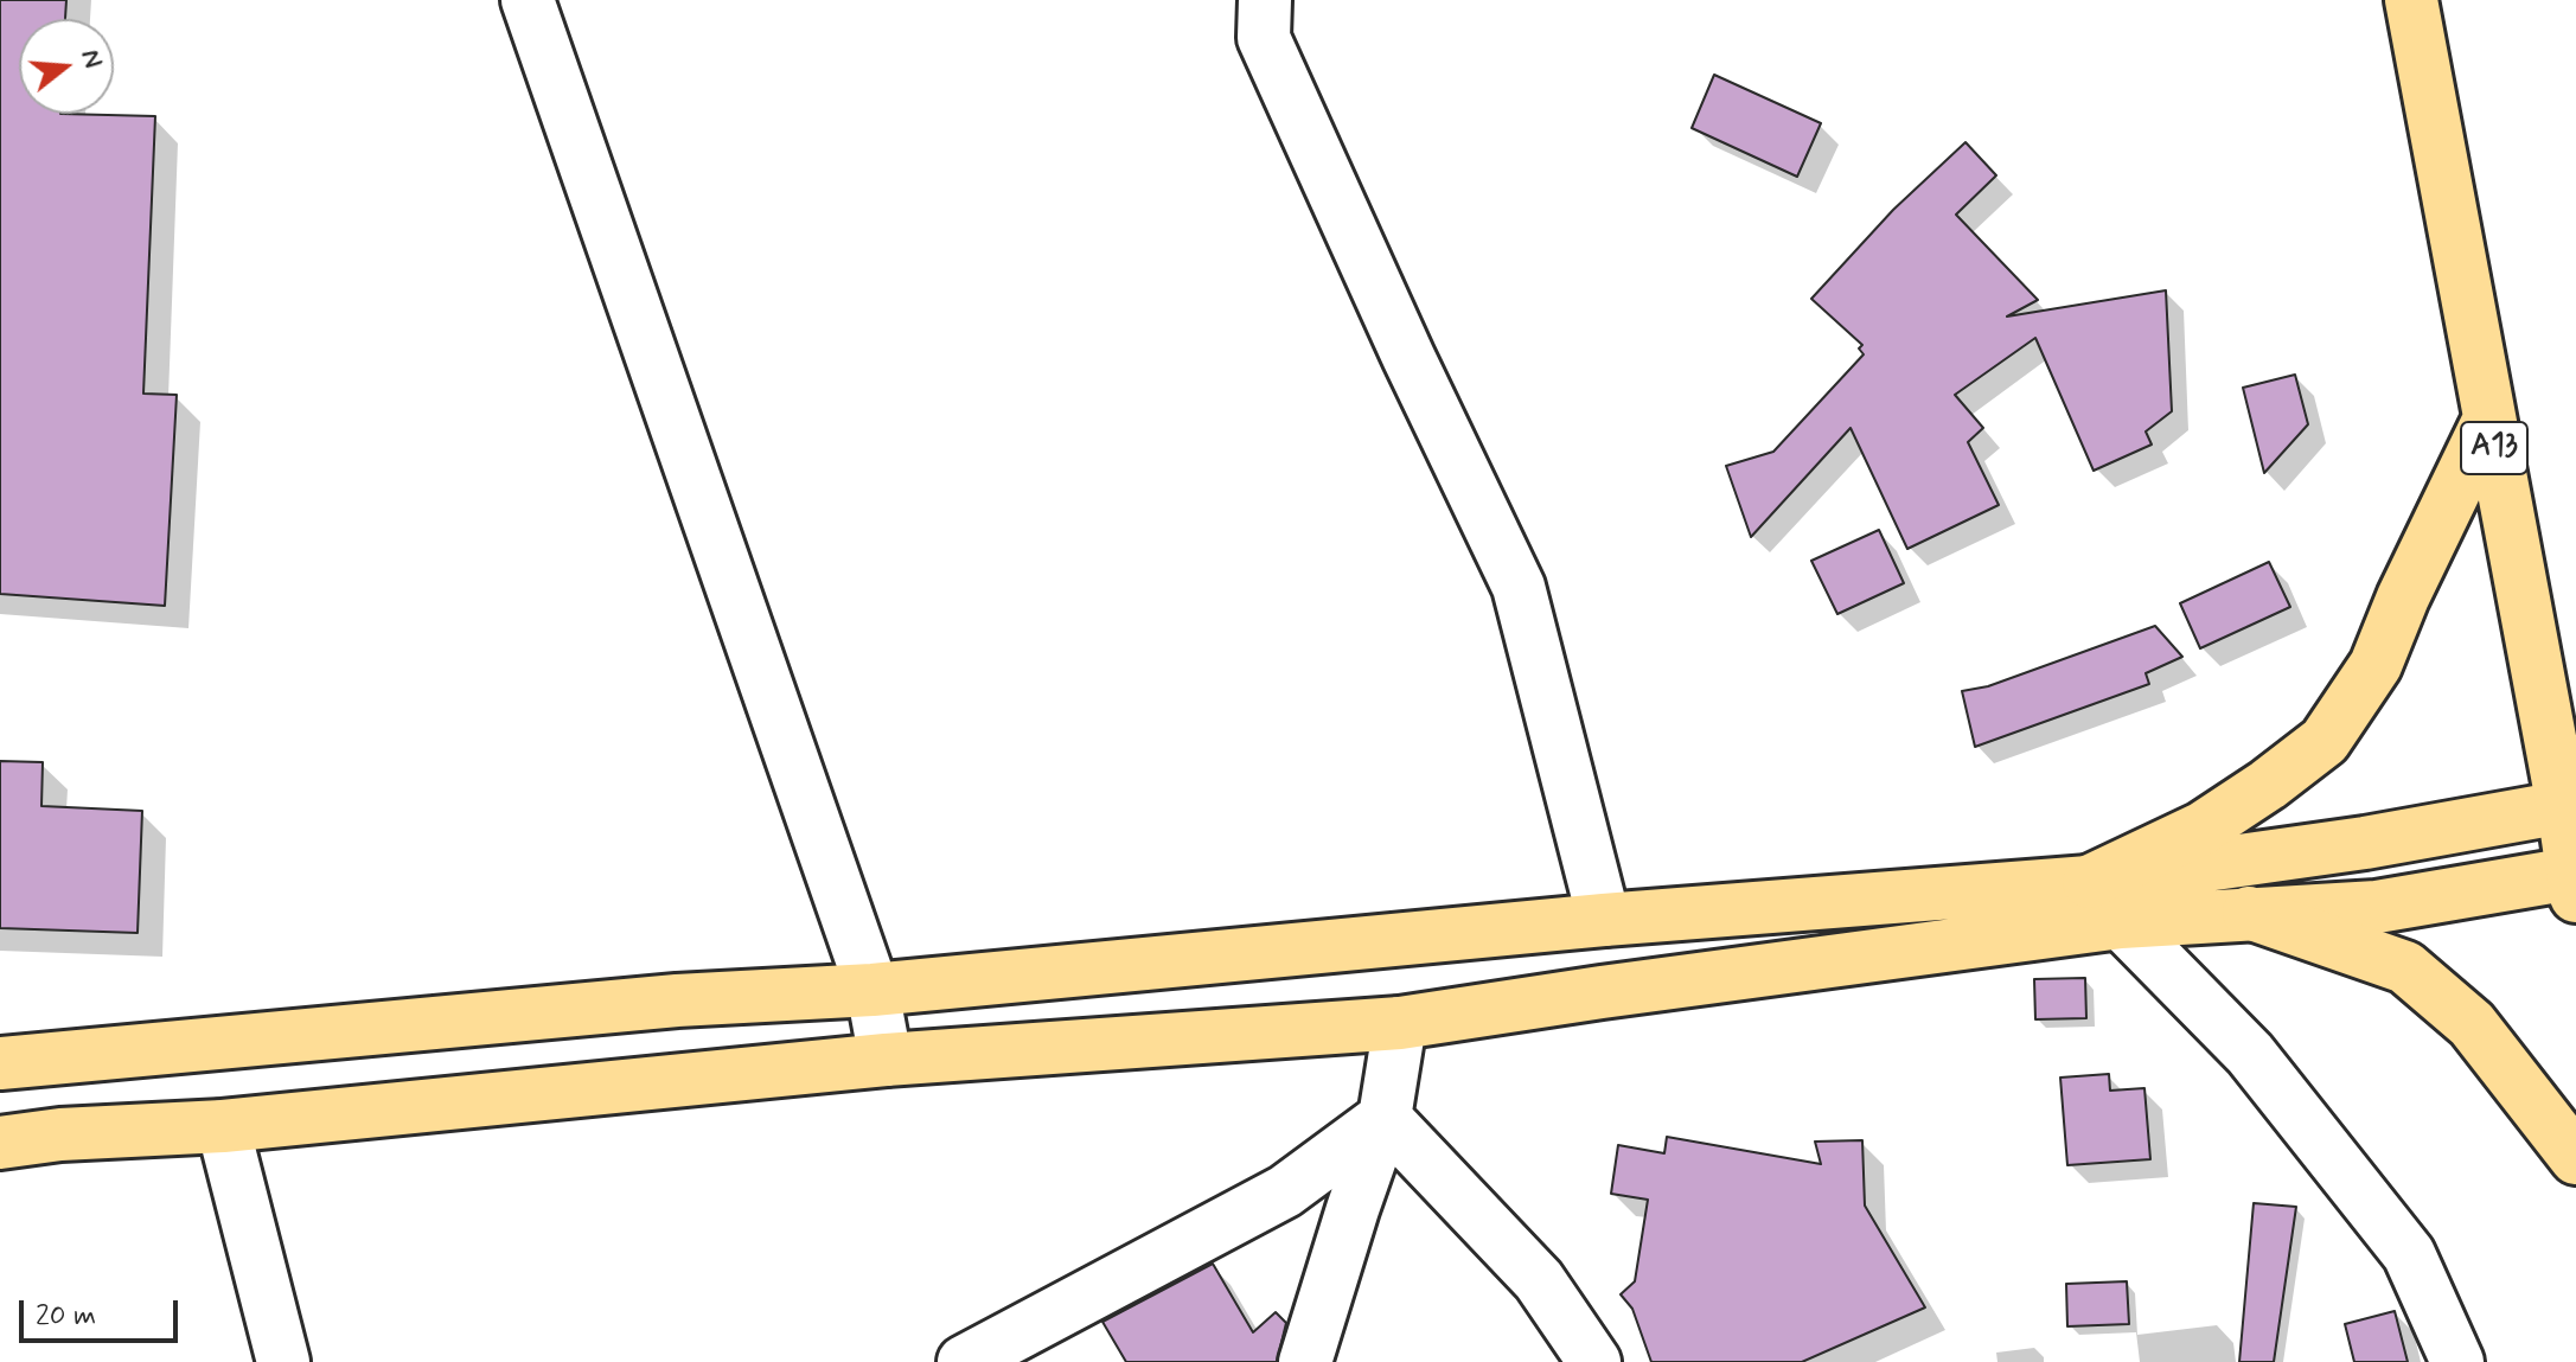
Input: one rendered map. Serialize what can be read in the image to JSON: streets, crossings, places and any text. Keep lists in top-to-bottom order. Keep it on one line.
{"streets":{"main road":["A13"]},"scale_bar":"20 m","north":"right"}
